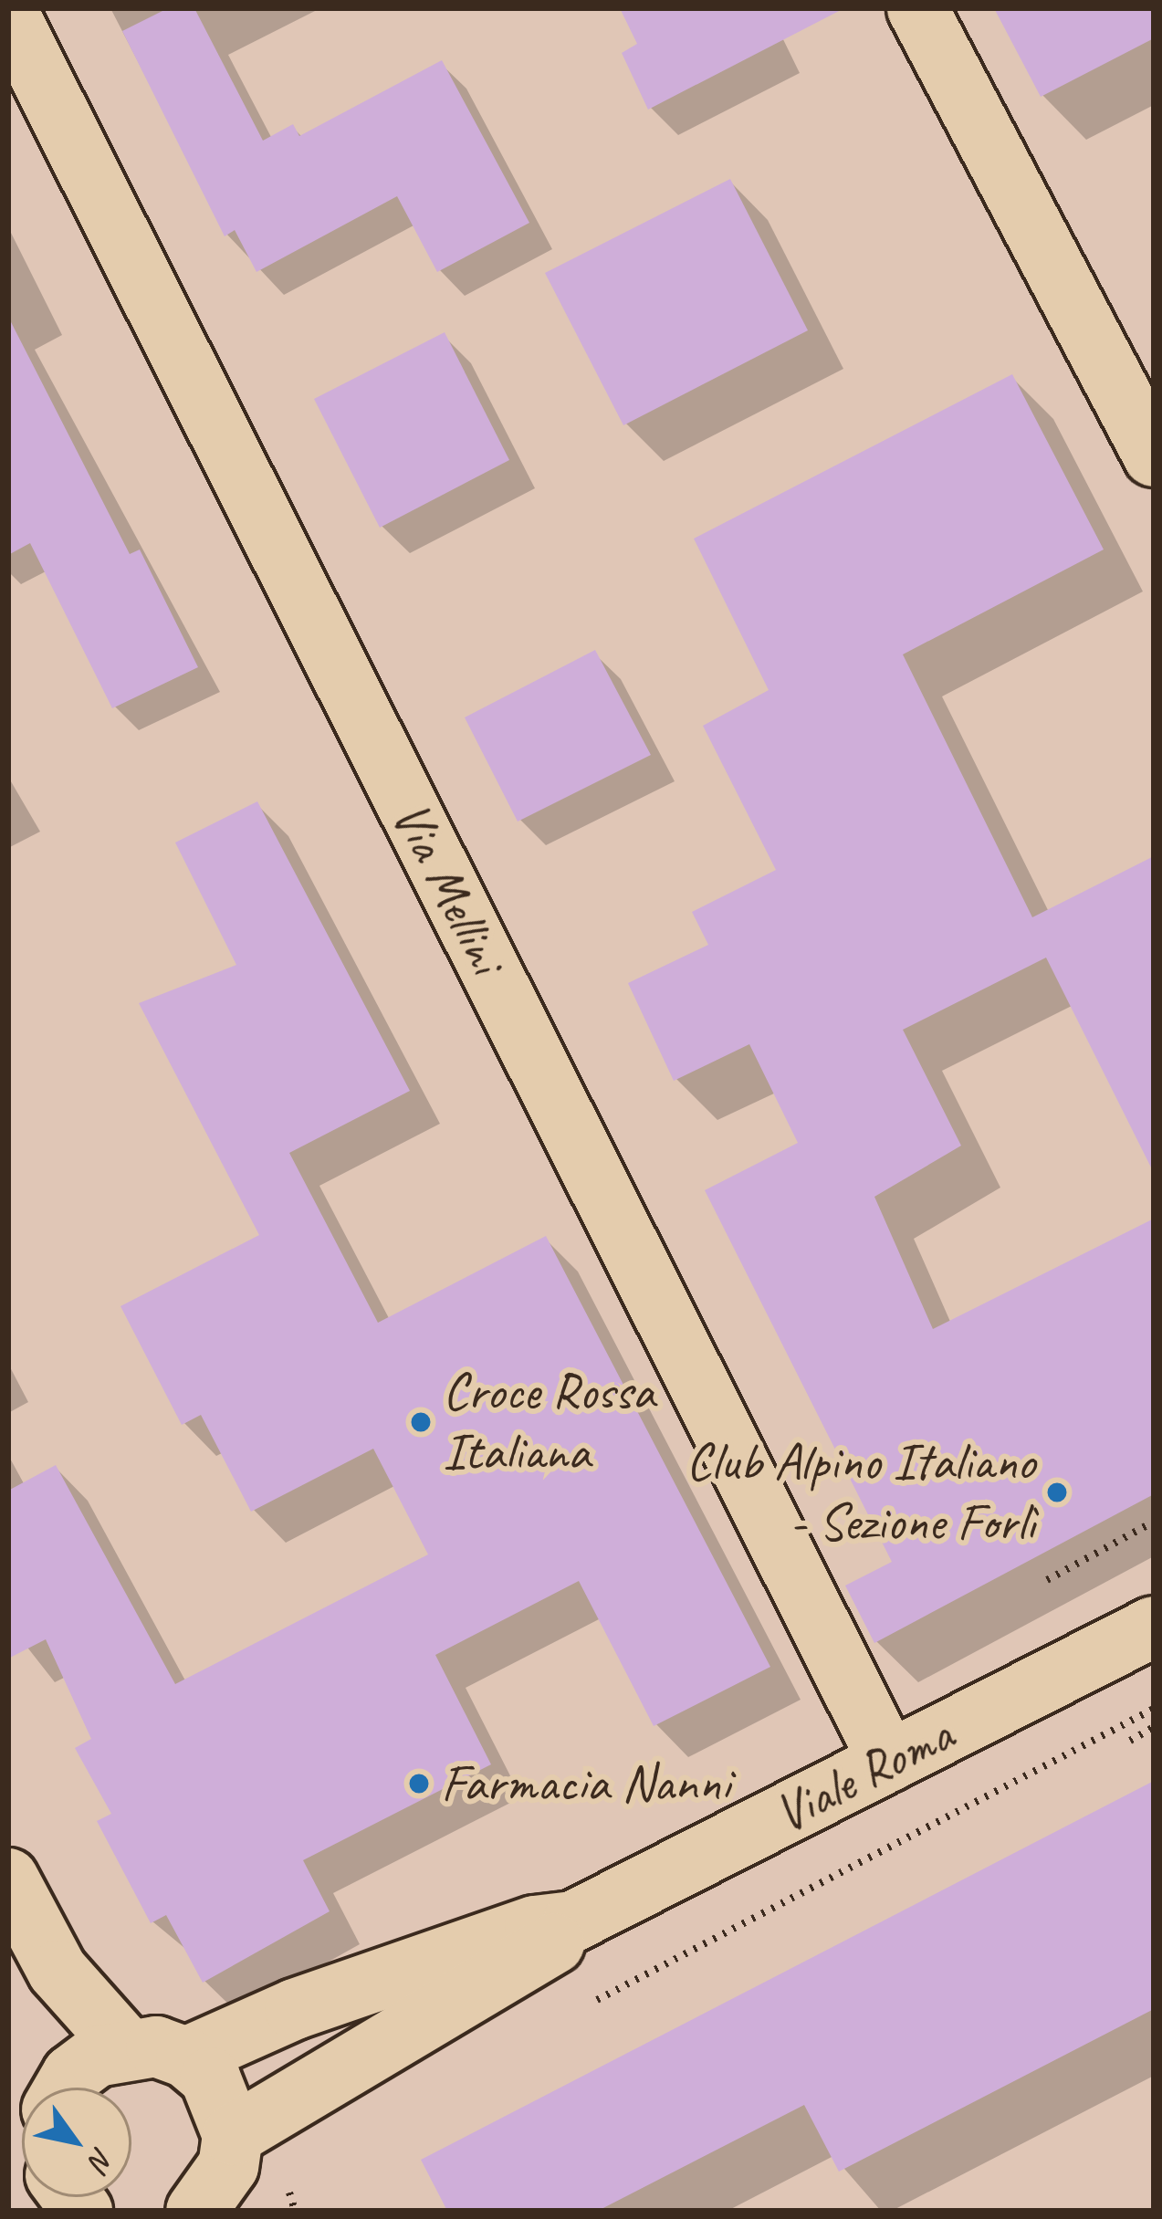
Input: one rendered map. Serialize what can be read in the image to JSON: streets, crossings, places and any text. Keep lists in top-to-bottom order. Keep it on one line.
{"streets":{"street":["Via Mellini","Viale Roma"]},"crossings":[["Via Mellini","Viale Roma"]],"places":["Croce Rossa Italiana","Club Alpino Italiano - Sezione Forlì","Farmacia Nanni"],"north":"bottom right"}
